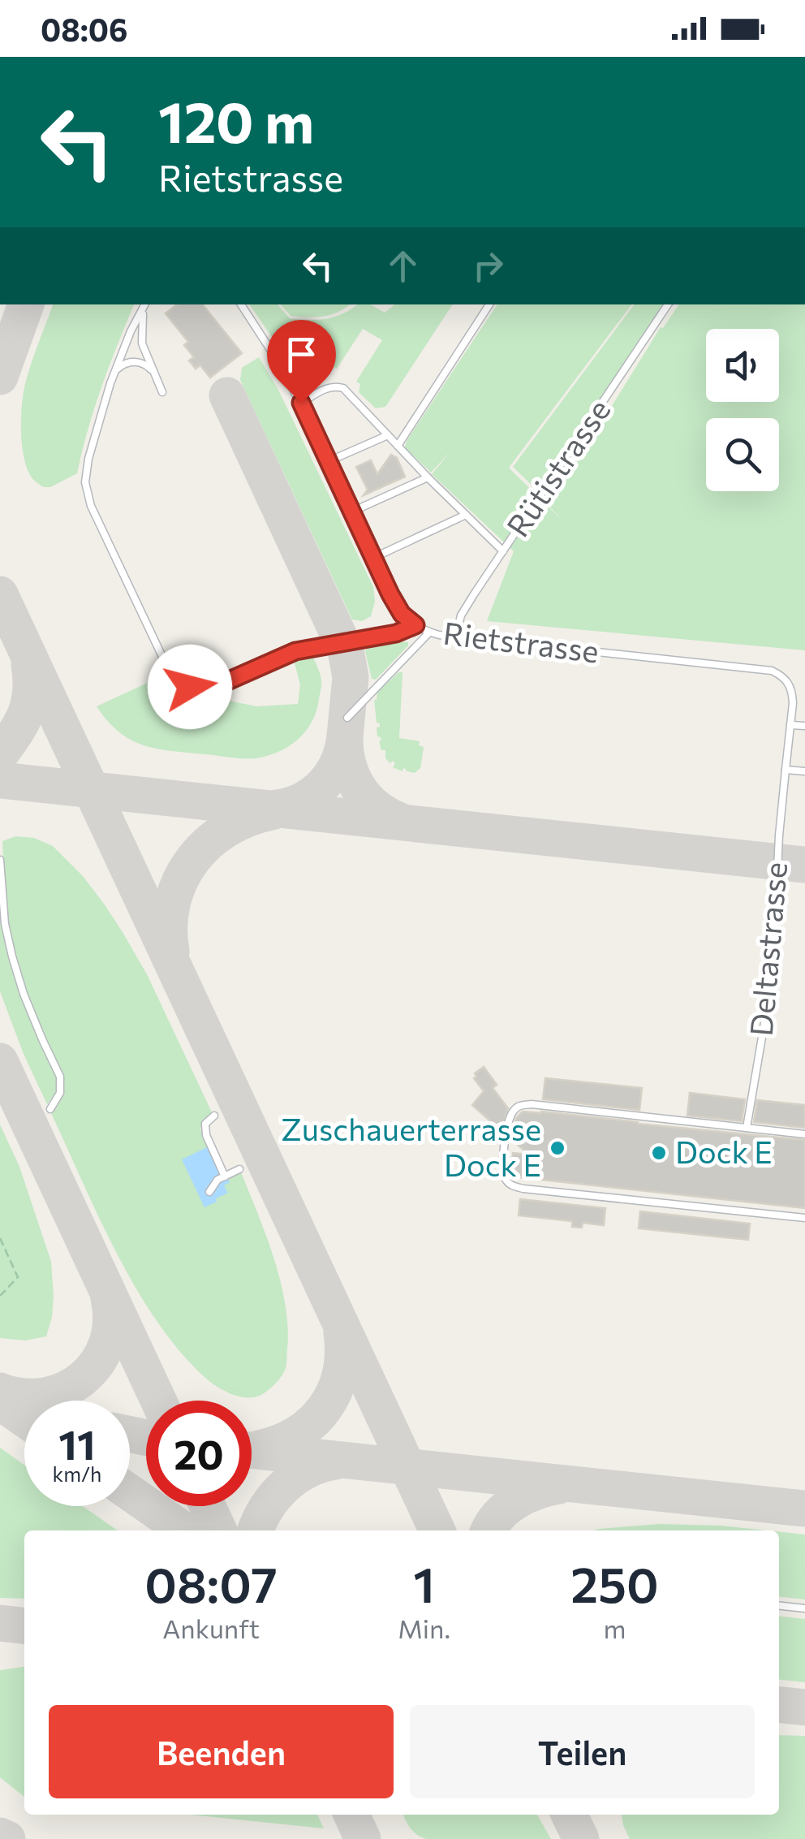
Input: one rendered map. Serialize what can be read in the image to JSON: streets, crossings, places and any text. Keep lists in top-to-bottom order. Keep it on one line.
{"streets":{"lane":["Rütistrasse","Rietstrasse","Deltastrasse"]},"crossings":[["Rütistrasse","Rietstrasse"],["Rietstrasse","Deltastrasse"]],"places":["Zuschauerterrasse Dock E","Dock E"],"page":{"status":"08:06","turn":["120 m","Rietstrasse"],"speed":"11 km/h","limit":"20","eta":["08:07","Ankunft","1","Min.","250","m"],"buttons":["Beenden","Teilen"]}}
